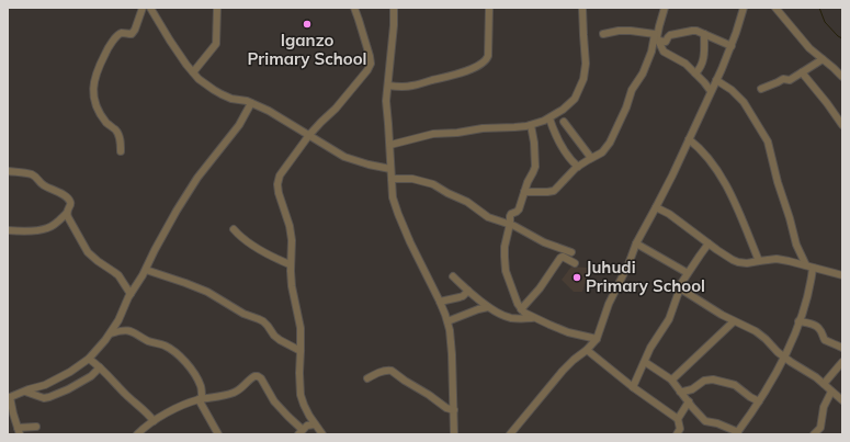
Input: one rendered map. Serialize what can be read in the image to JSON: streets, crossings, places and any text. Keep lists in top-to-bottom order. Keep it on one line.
{"places":["Iganzo Primary School","Juhudi Primary School"]}
